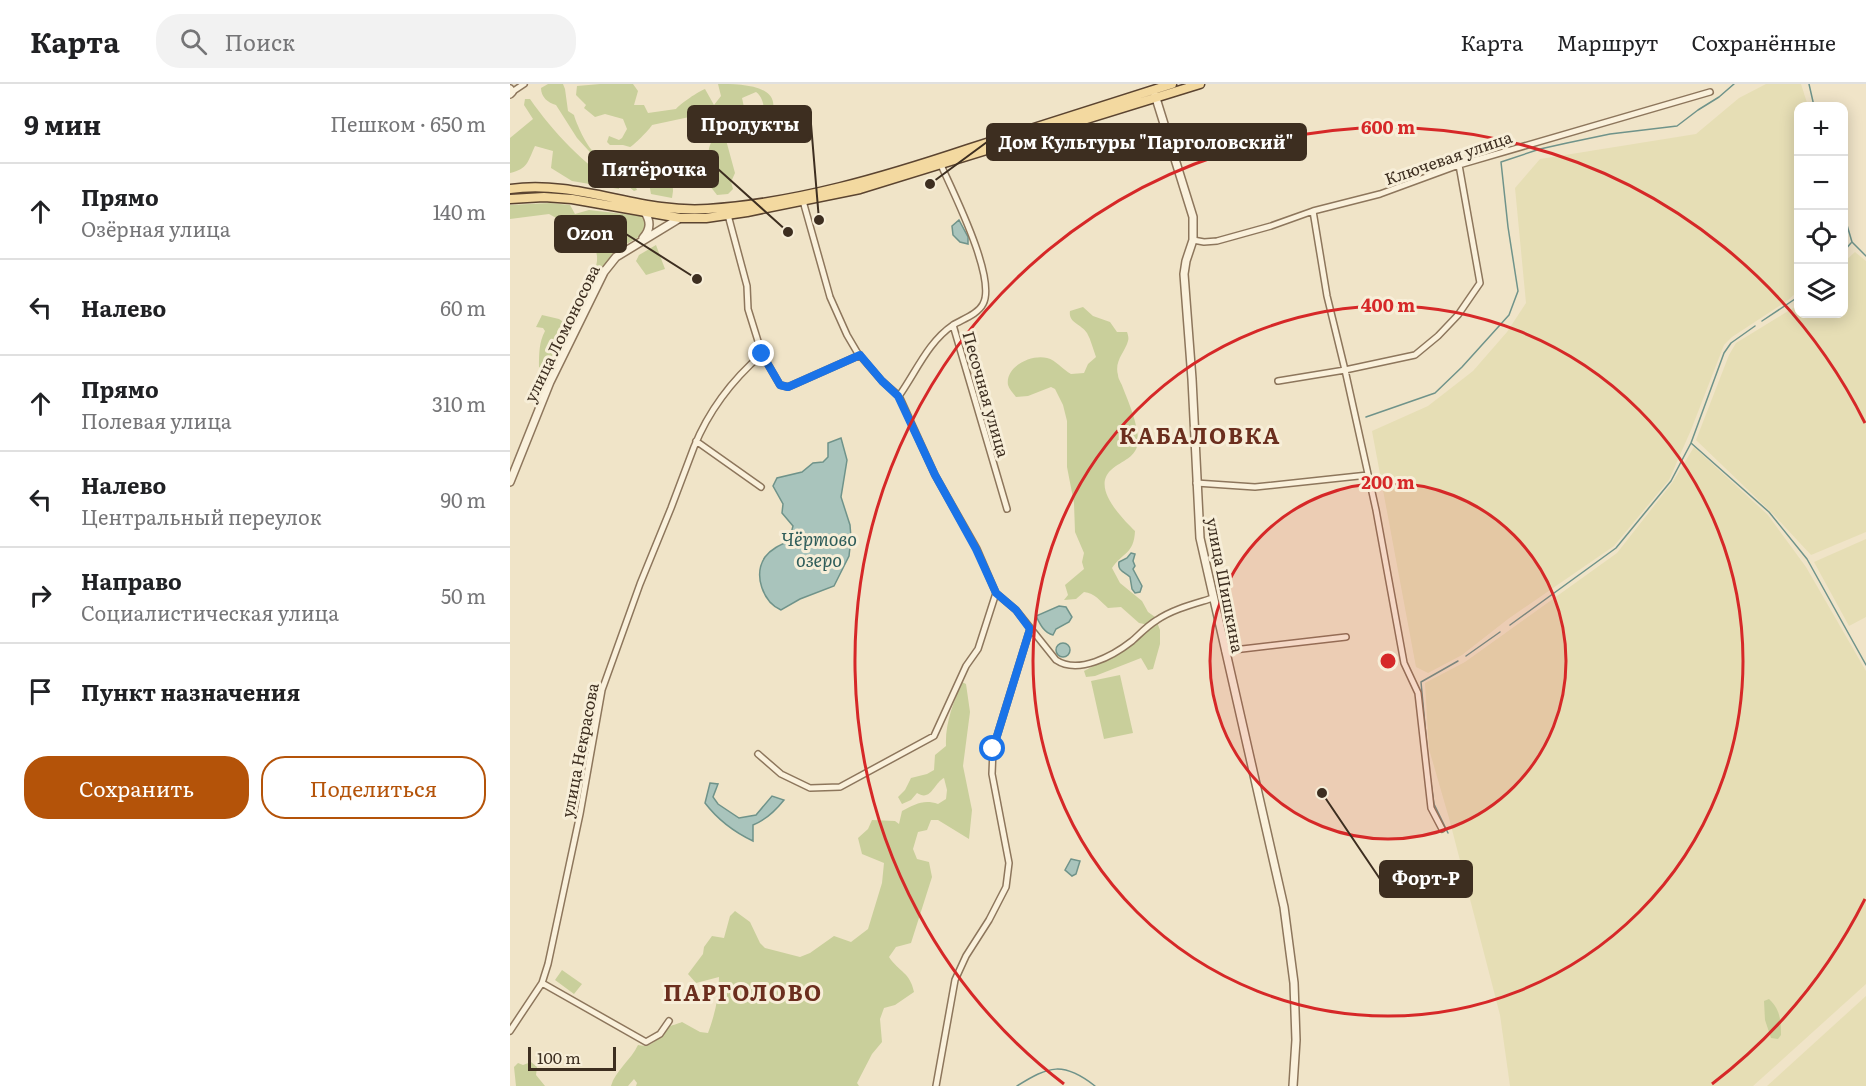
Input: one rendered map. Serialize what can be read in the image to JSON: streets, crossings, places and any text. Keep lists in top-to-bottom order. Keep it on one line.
{"streets":{"street":["Ключевая улица","улица Ломоносова","Песочная улица","улица Шишкина","улица Некрасова"]},"crossings":[["Ключевая улица","улица Шишкина"]],"districts":["КАБАЛОВКА","ПАРГОЛОВО"],"water":["Чёртово озеро"],"places":["Дом Культуры \"Парголовский\"","Продукты","Пятёрочка","Ozon","Форт-Р"],"scale_bar":"100 m","page":{"header":"Карта","search":"Поиск","nav":["Карта","Маршрут","Сохранённые"],"heading":["9 мин","Пешком · 650 m"],"map_buttons":["+","−"],"list":[["Прямо","Озёрная улица","140 m"],["Налево","60 m"],["Прямо","Полевая улица","310 m"],["Налево","Центральный переулок","90 m"],["Направо","Социалистическая улица","50 m"],"Пункт назначения"],"buttons":["Сохранить","Поделиться"],"scale":"100 m"},"rings":["600 m","400 m","200 m"]}
